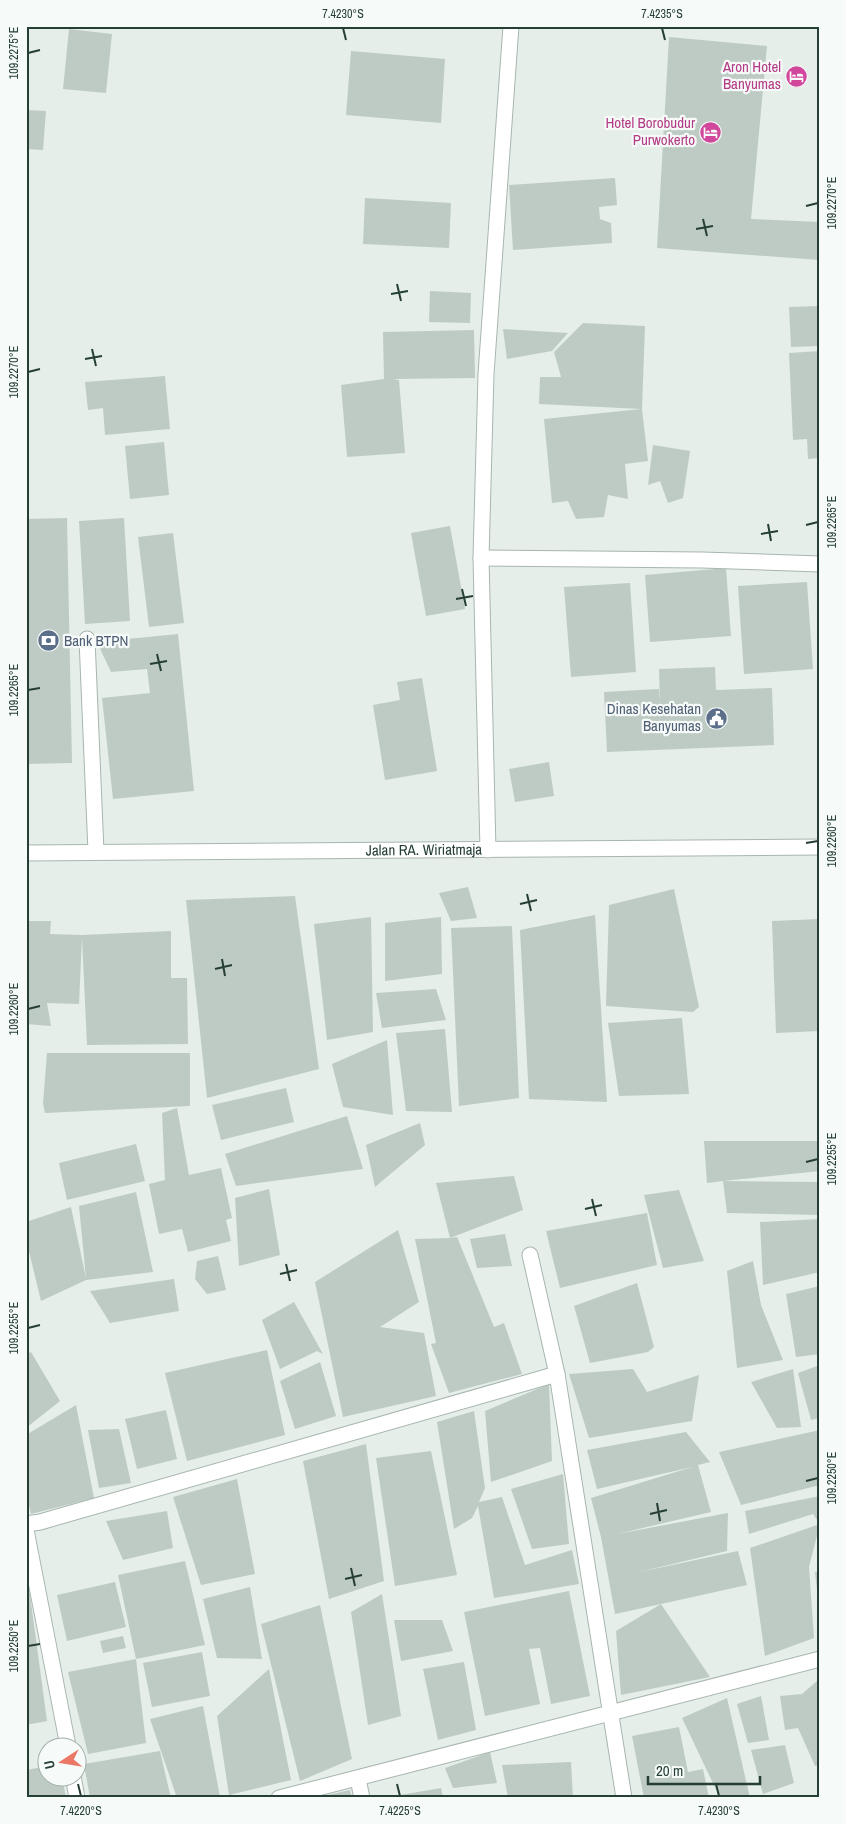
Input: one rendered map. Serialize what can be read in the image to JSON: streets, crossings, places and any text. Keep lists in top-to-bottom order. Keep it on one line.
{"streets":{"street":["Jalan RA. Wiriatmaja"]},"places":{"hotel":["Aron Hotel Banyumas","Hotel Borobudur Purwokerto"],"bank":["Bank BTPN"],"public building":["Dinas Kesehatan Banyumas"]},"scale_bar":"20 m","north":"left","coordinates":["7.4230°S","7.4235°S","109.2275°E","109.2270°E","109.2265°E","109.2260°E","109.2255°E","109.2250°E","7.4220°S","7.4225°S"]}
